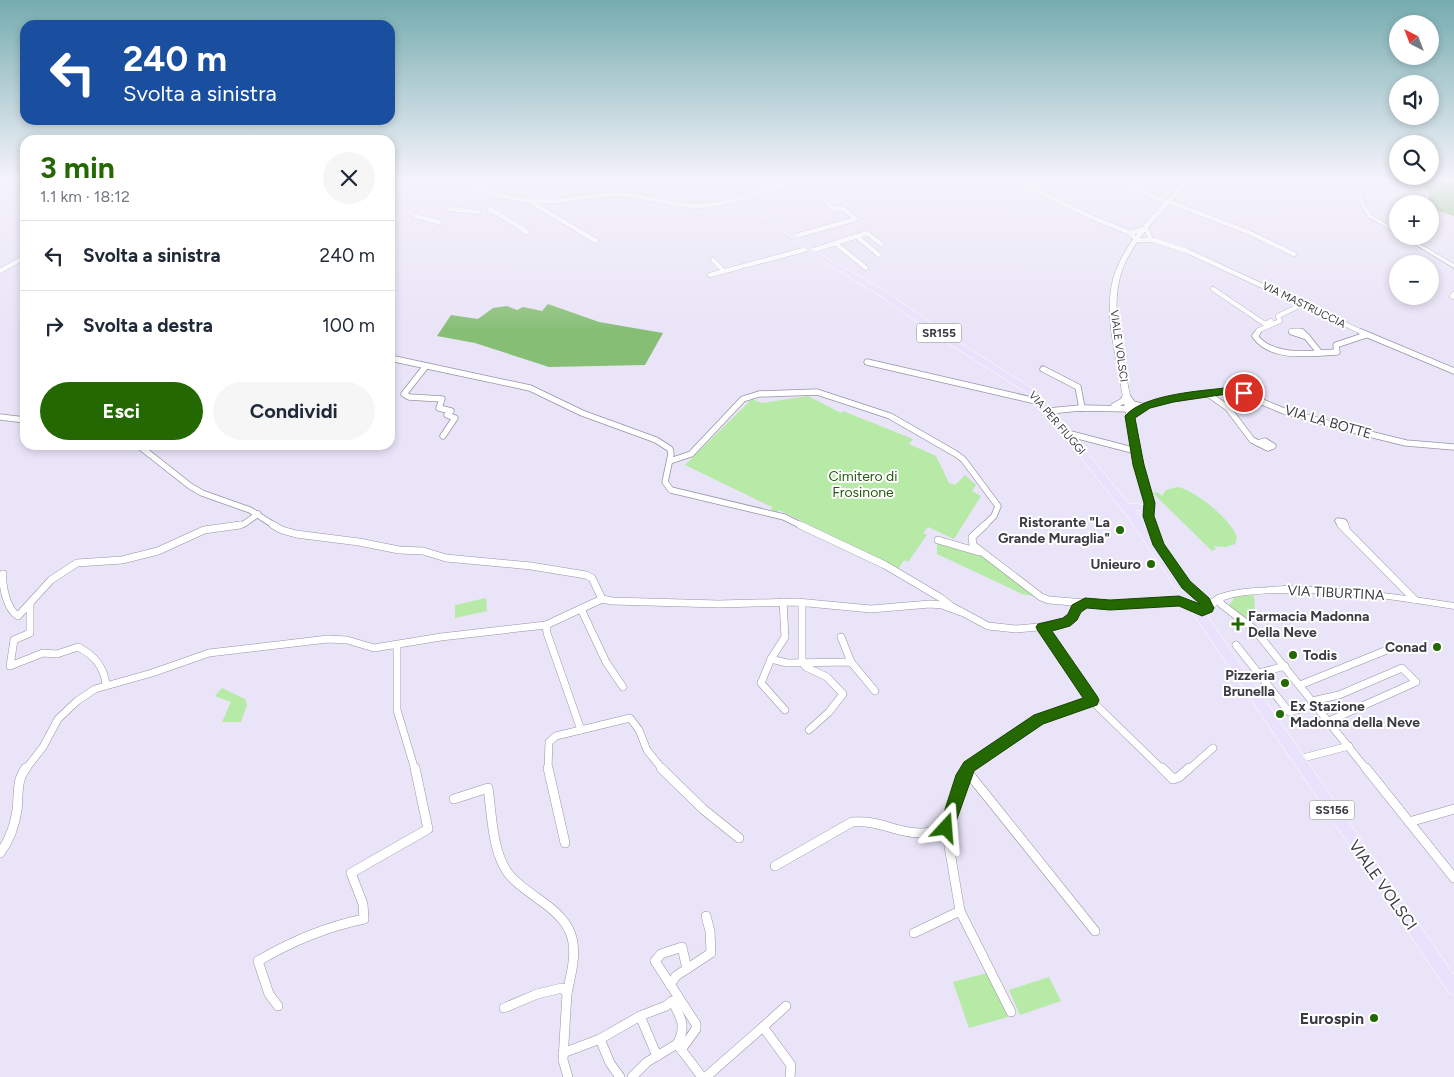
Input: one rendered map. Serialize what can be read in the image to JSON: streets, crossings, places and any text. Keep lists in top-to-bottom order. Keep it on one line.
{"streets":{"main road":["SR155","VIALE VOLSCI","VIA PER FIUGGI","SS156"],"street":["VIA MASTRUCCIA","VIA LA BOTTE","VIA TIBURTINA"]},"crossings":[["VIALE VOLSCI","VIA PER FIUGGI"],["VIALE VOLSCI","SS156"],["VIA TIBURTINA","SS156"]],"parks":["Cimitero di Frosinone"],"places":{"other":["Ristorante \"La Grande Muraglia\"","Unieuro","Conad","Todis","Pizzeria Brunella","Ex Stazione Madonna della Neve","Eurospin"],"health":["Farmacia Madonna Della Neve"]},"north":"top left","page":{"map_buttons":["+","−"],"turn":["240 m","Svolta a sinistra"],"heading":["3 min","1.1 km · 18:12"],"list":[{"name":"Svolta a sinistra","value":"240 m"},{"name":"Svolta a destra","value":"100 m"}],"buttons":["Esci","Condividi"]}}
